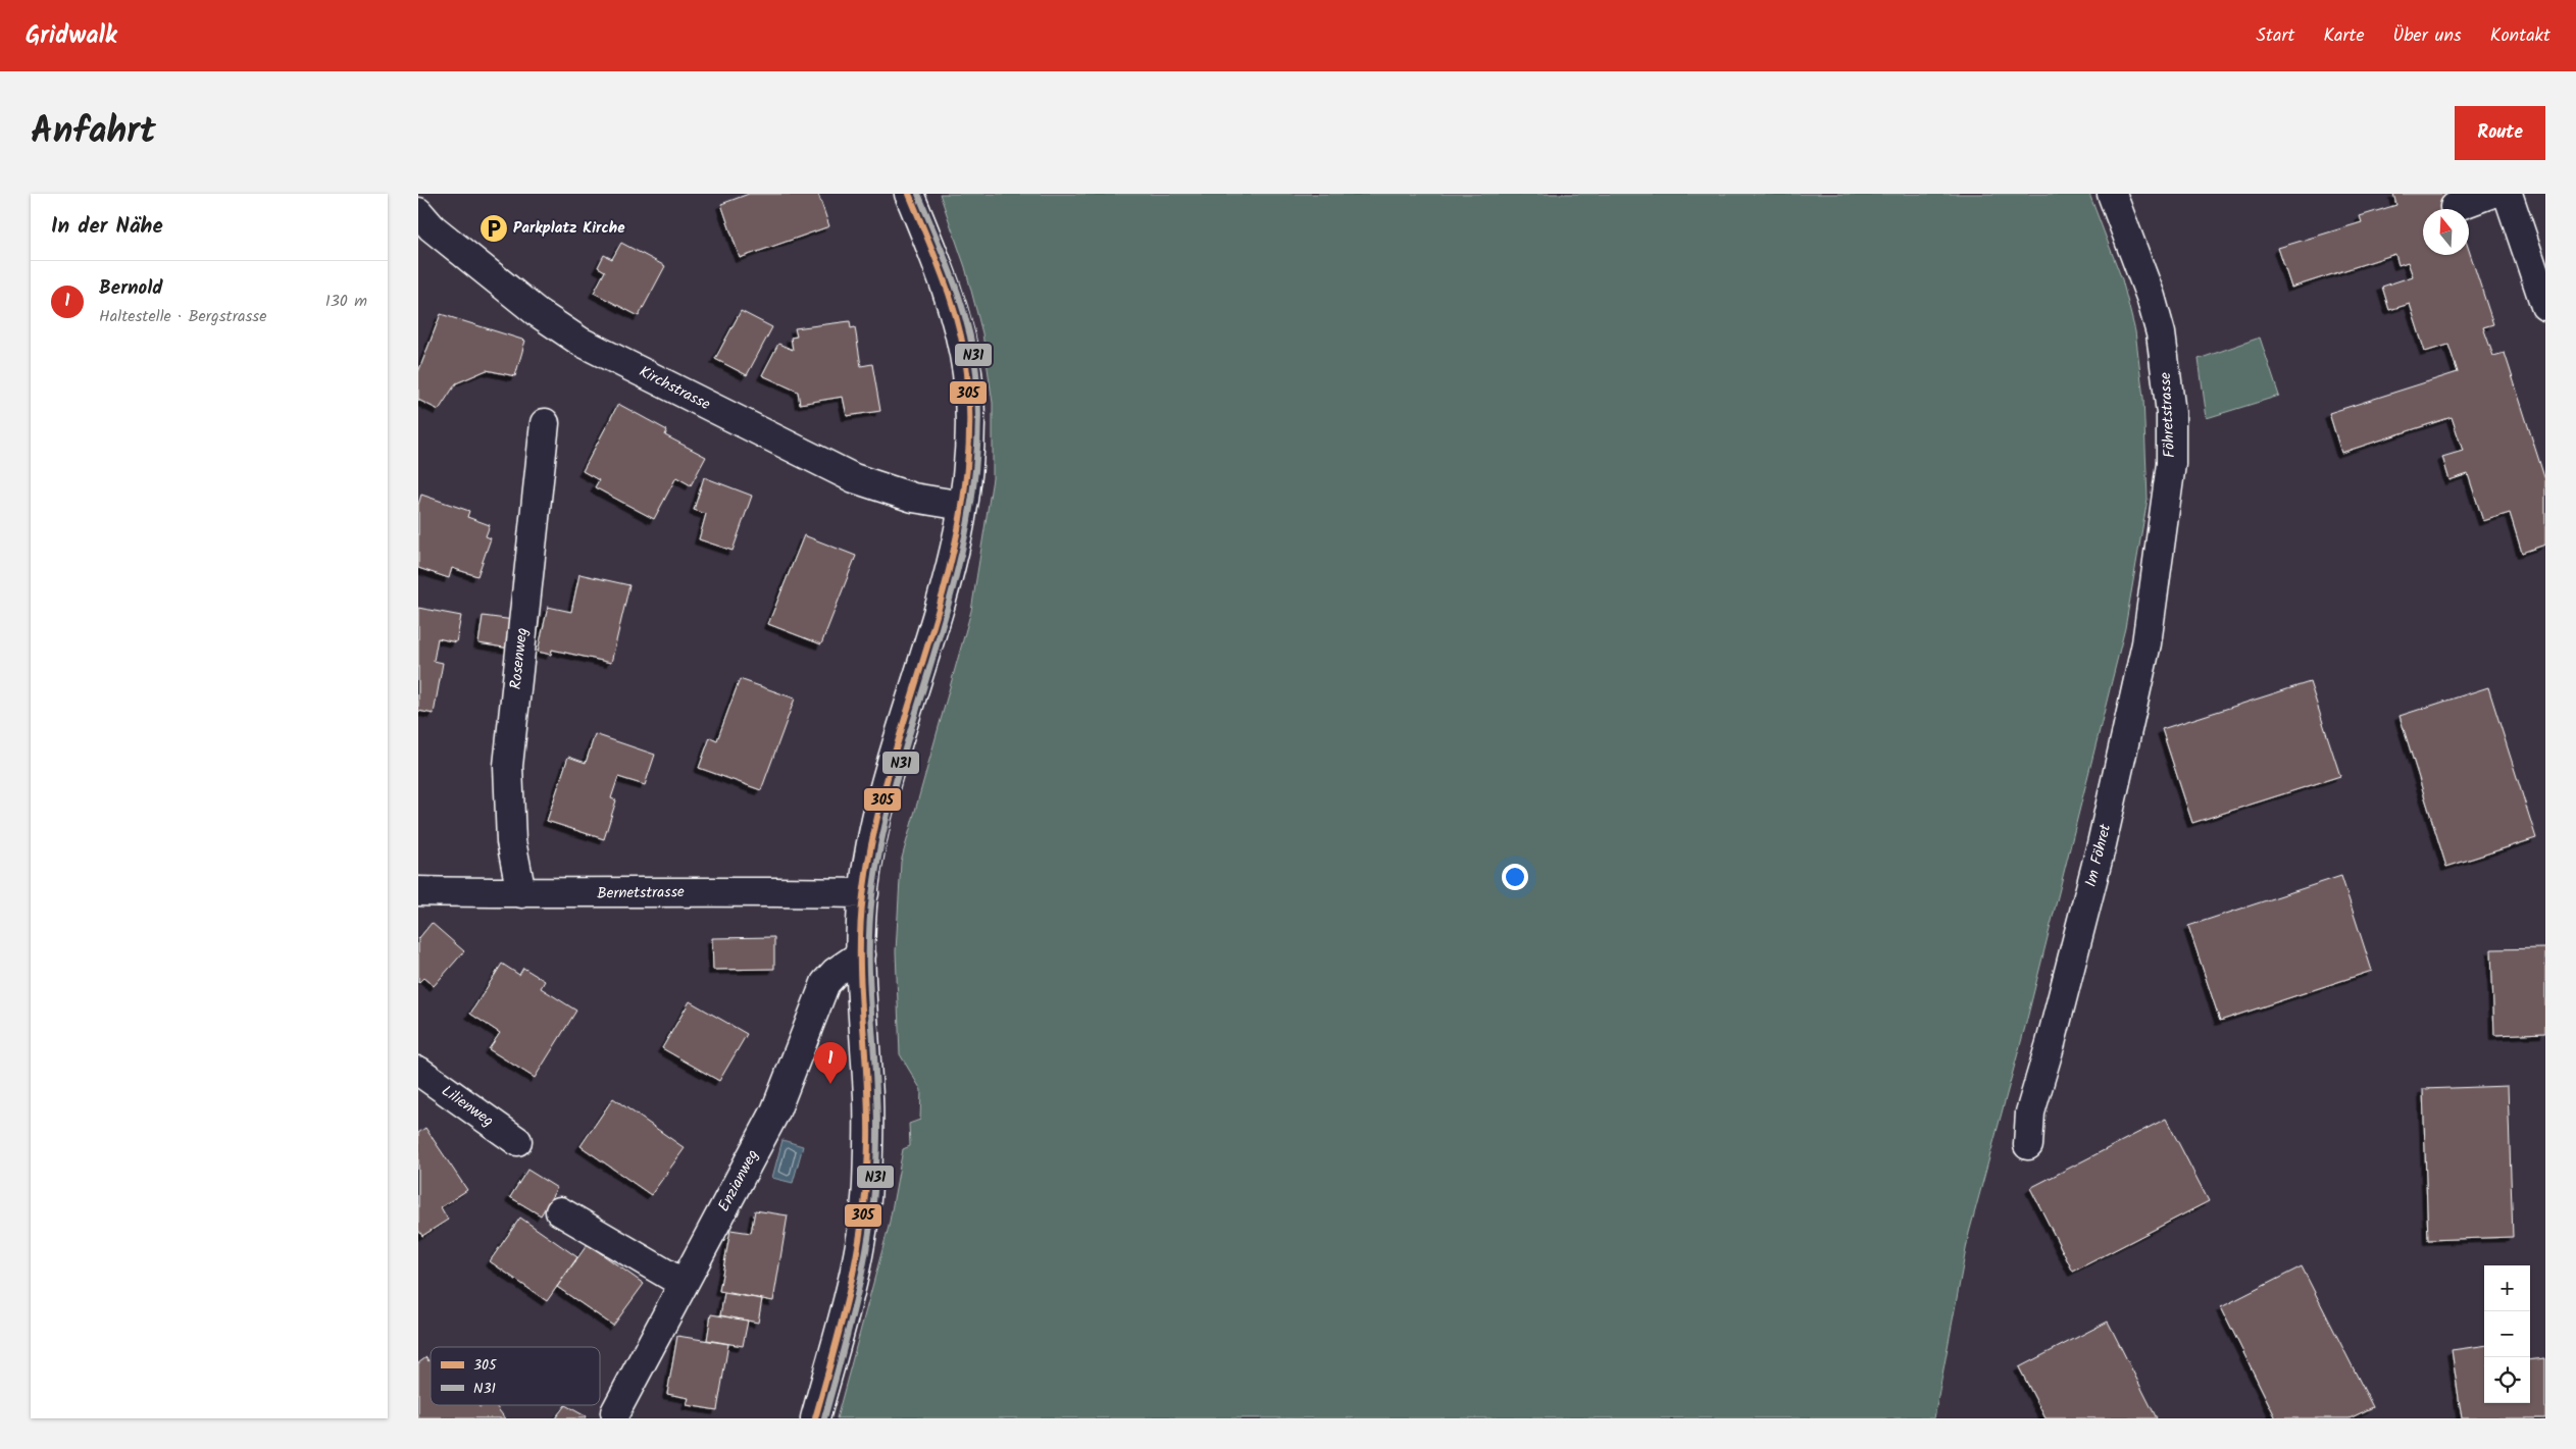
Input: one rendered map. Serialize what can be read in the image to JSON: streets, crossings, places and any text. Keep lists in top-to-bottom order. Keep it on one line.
{"streets":{"street":["Kirchstrasse","Föhretstrasse","Rosenweg","Im Föhret","Bernetstrasse","Lilienweg","Enzianweg"]},"crossings":[["Föhretstrasse","Im Föhret"],["Rosenweg","Bernetstrasse"]],"places":{"parking":["Parkplatz Kirche"]},"lines":["transit line 305","transit line N31"],"legend":["305","N31"],"north":"top","page":{"header":"Gridwalk","nav":["Start","Karte","Über uns","Kontakt"],"title":"Anfahrt","buttons":"Route","heading":"In der Nähe","list":[{"mark":"1","name":"Bernold","note":"Haltestelle · Bergstrasse","value":"130 m"}],"pins":"1","map_buttons":["+","−"]}}
